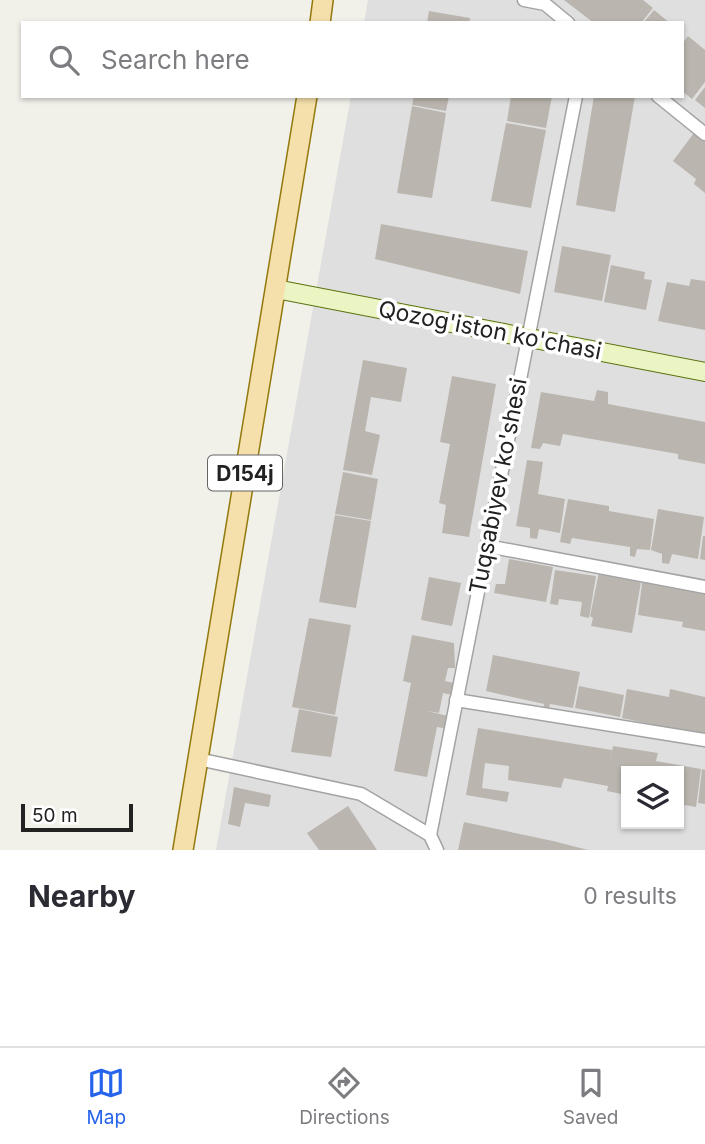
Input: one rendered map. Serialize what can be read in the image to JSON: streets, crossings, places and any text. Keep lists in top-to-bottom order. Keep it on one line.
{"streets":{"main road":["D154j"],"street":["Qozog'iston ko'chasi","Tuqsabiyev ko'shesi"]},"crossings":[["Qozog'iston ko'chasi","D154j"],["Qozog'iston ko'chasi","Tuqsabiyev ko'shesi"]],"scale_bar":"50 m","page":{"search":"Search here","scale":"50 m","heading":["Nearby","0 results"],"nav":["Map","Directions","Saved"]}}
